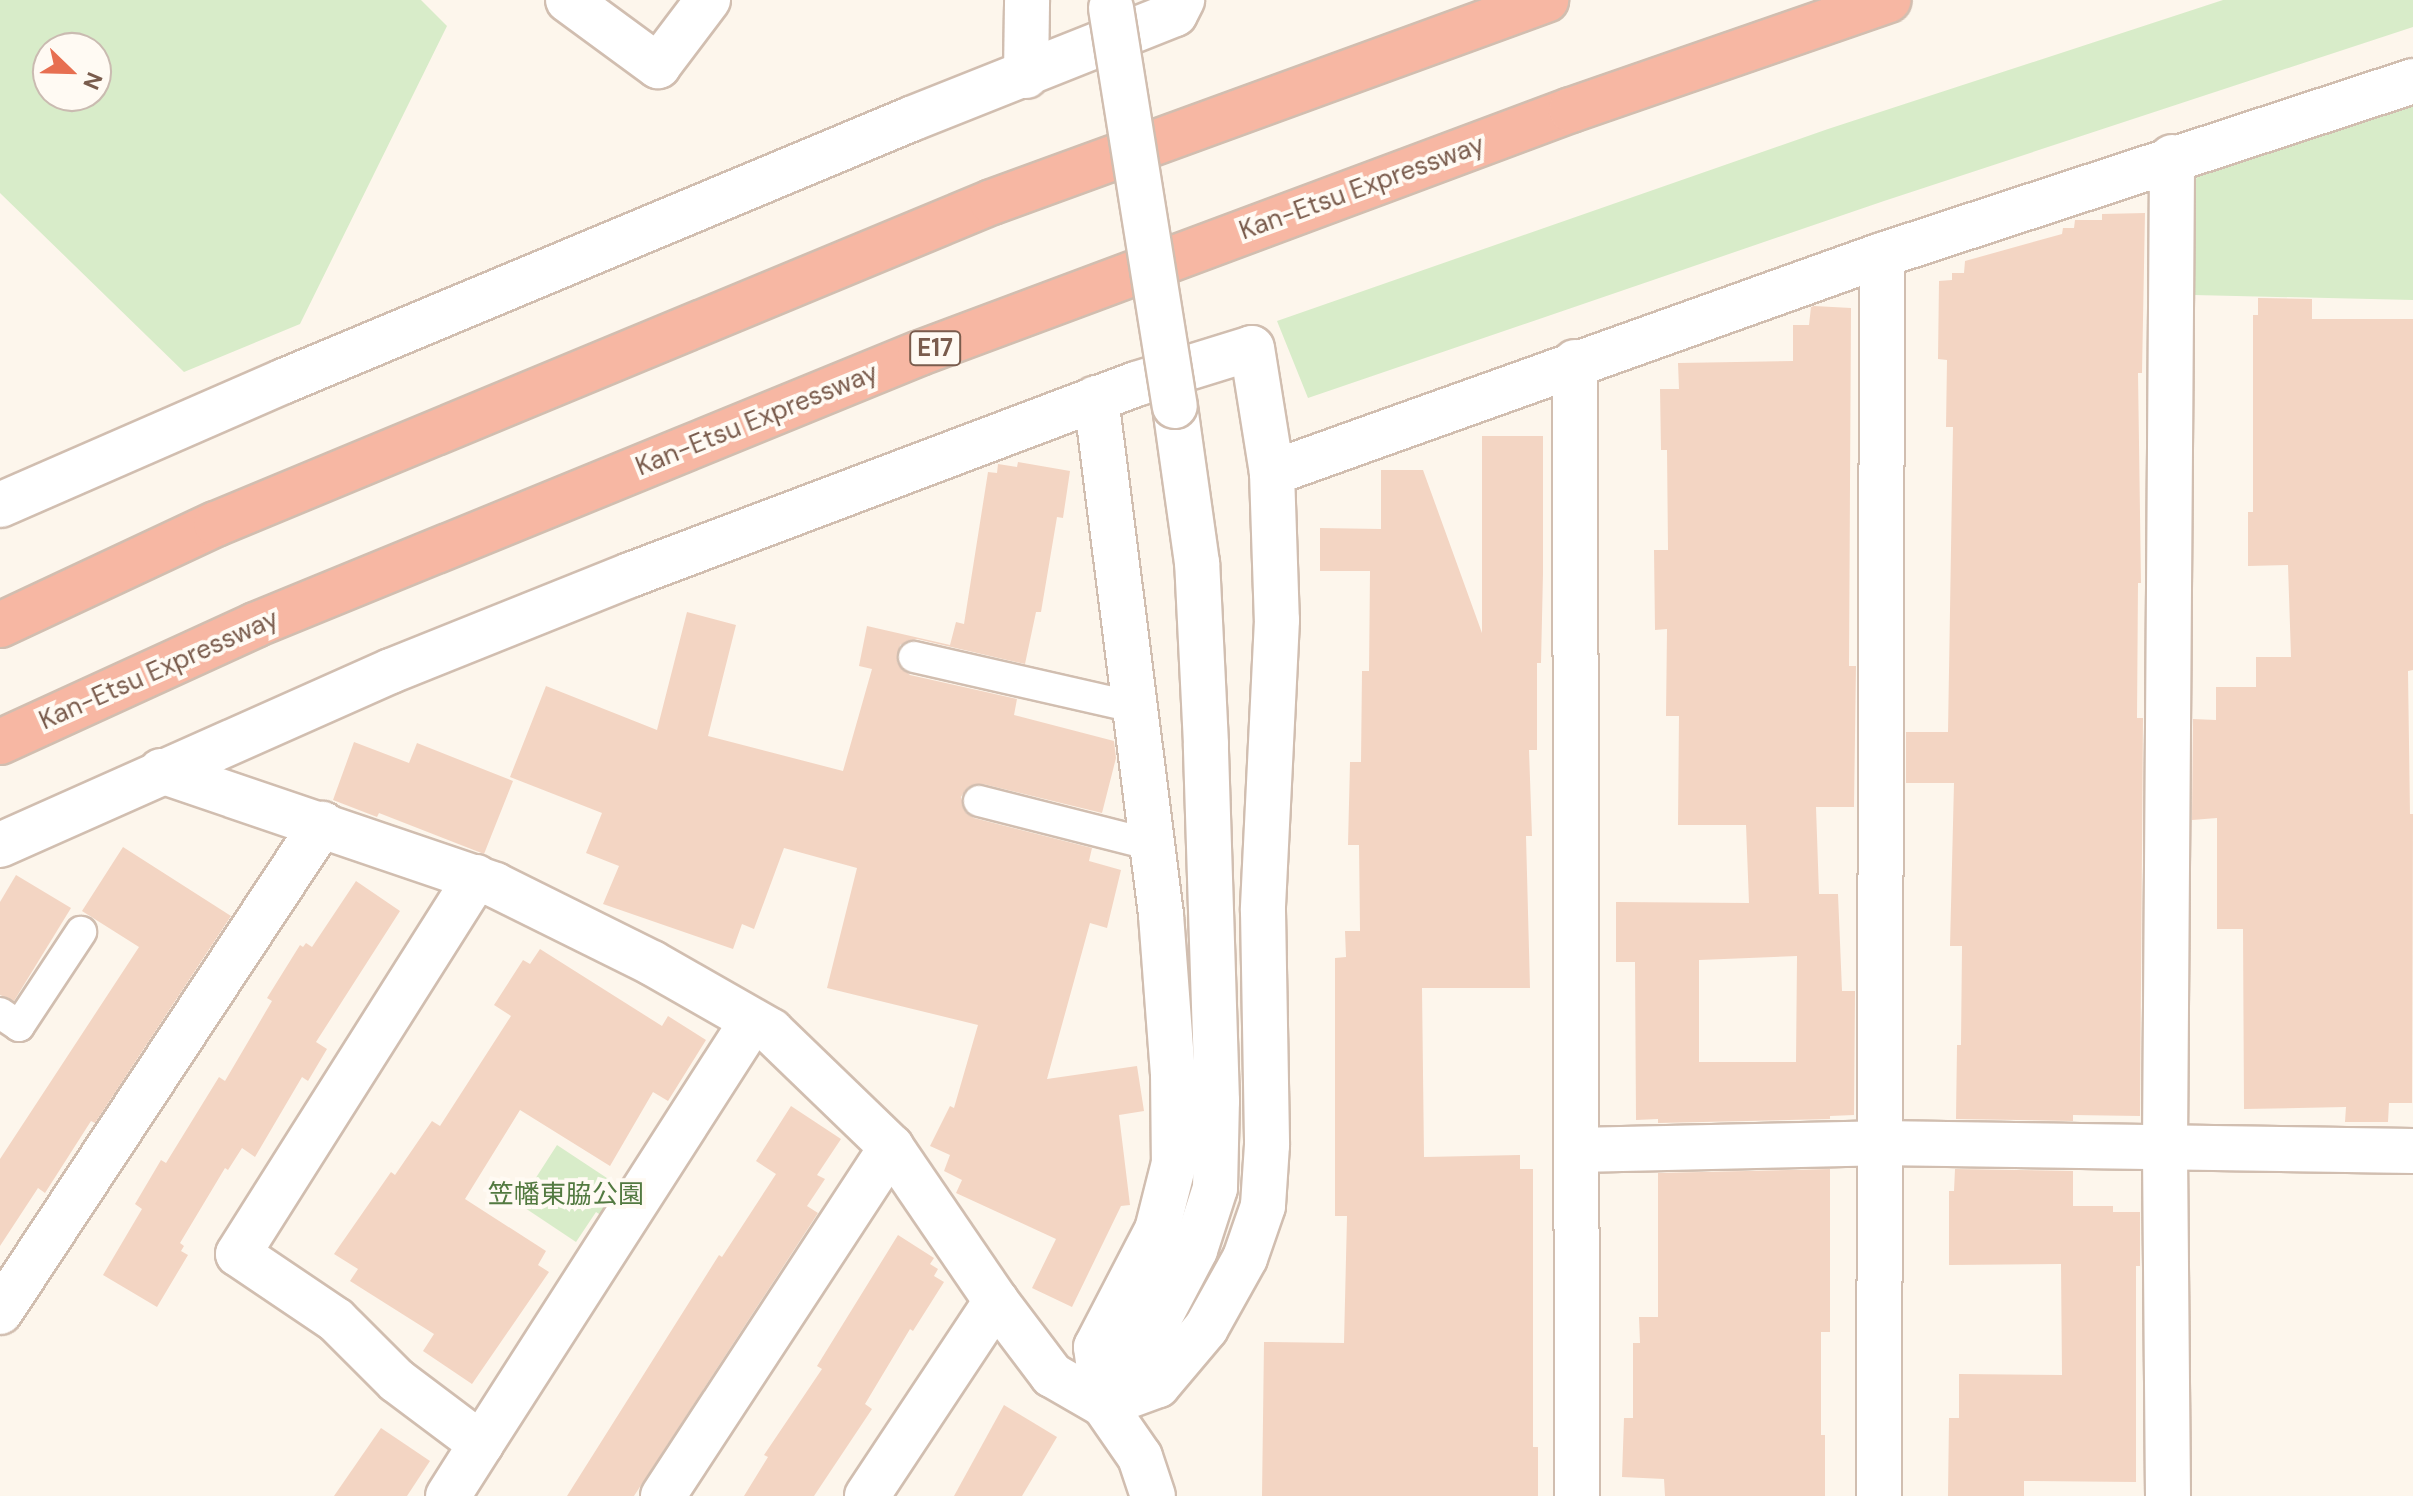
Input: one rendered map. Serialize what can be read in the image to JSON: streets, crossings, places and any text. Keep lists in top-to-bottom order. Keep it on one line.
{"streets":{"highway":["Kan-Etsu Expressway","E17"]},"parks":["笠幡東脇公園"],"north":"bottom right"}
